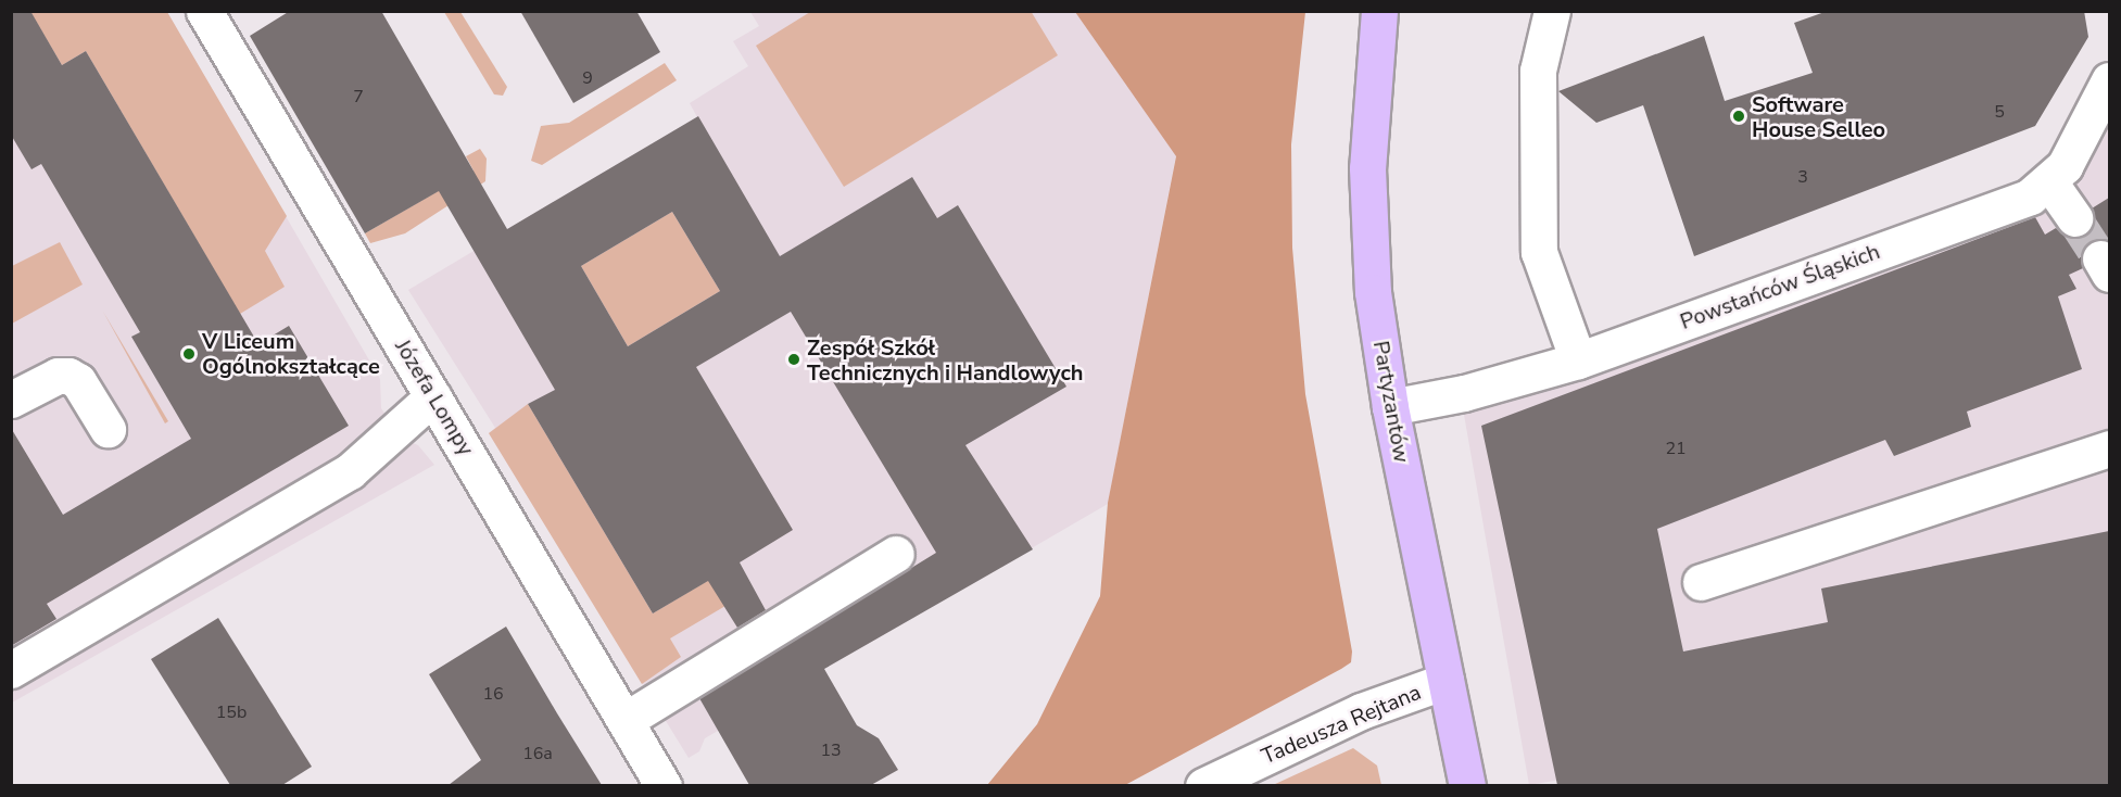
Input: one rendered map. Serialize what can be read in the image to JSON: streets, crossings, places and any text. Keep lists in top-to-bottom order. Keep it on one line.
{"streets":{"main road":["Partyzantów"],"street":["Powstańców Śląskich","Józefa Lompy","Tadeusza Rejtana"]},"crossings":[["Powstańców Śląskich","Partyzantów"],["Partyzantów","Tadeusza Rejtana"]],"places":["Software House Selleo","V Liceum Ogólnokształcące","Zespół Szkół Technicznych i Handlowych"],"house_numbers":["9","7","5","3","21","16","15b","13","16a"]}
